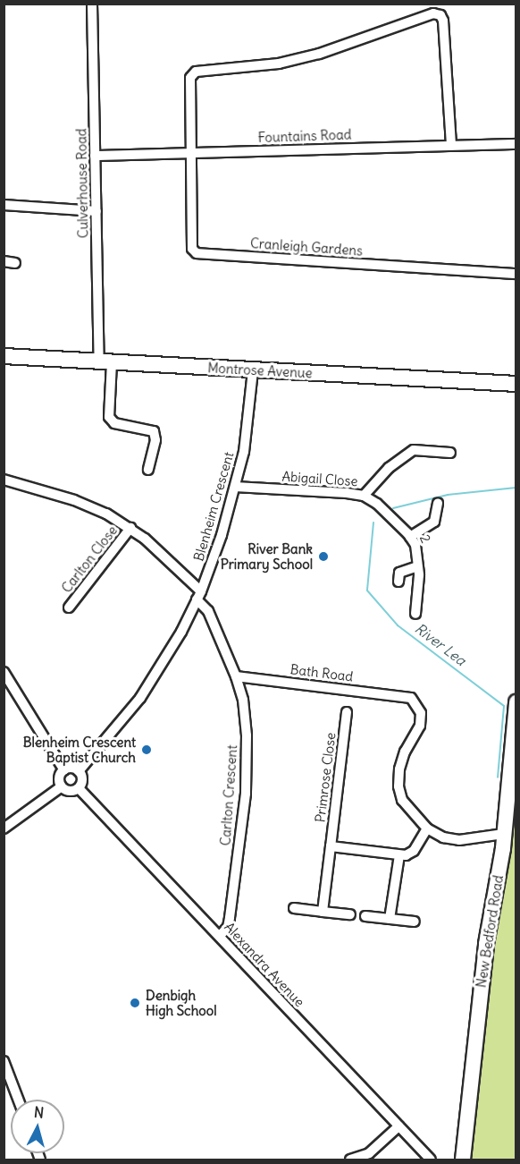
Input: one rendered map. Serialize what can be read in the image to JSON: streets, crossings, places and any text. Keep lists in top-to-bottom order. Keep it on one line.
{"streets":{"main road":["Montrose Avenue","New Bedford Road"],"street":["Fountains Road","Culverhouse Road","Cranleigh Gardens","Abigail Close","Blenheim Crescent","2","Carlton Close","Bath Road","Primrose Close","Carlton Crescent","Alexandra Avenue"]},"crossings":[["Fountains Road","Culverhouse Road"],["Fountains Road","Cranleigh Gardens"],["Culverhouse Road","Montrose Avenue"],["Montrose Avenue","Blenheim Crescent"],["Abigail Close","Blenheim Crescent"],["Abigail Close","2"],["Blenheim Crescent","Carlton Crescent"],["Blenheim Crescent","Alexandra Avenue"],["Carlton Close","Carlton Crescent"],["Bath Road","Carlton Crescent"],["Carlton Crescent","Alexandra Avenue"]],"water":["River Lea"],"places":["River Bank Primary School","Blenheim Crescent Baptist Church","Denbigh High School"],"north":"top"}
